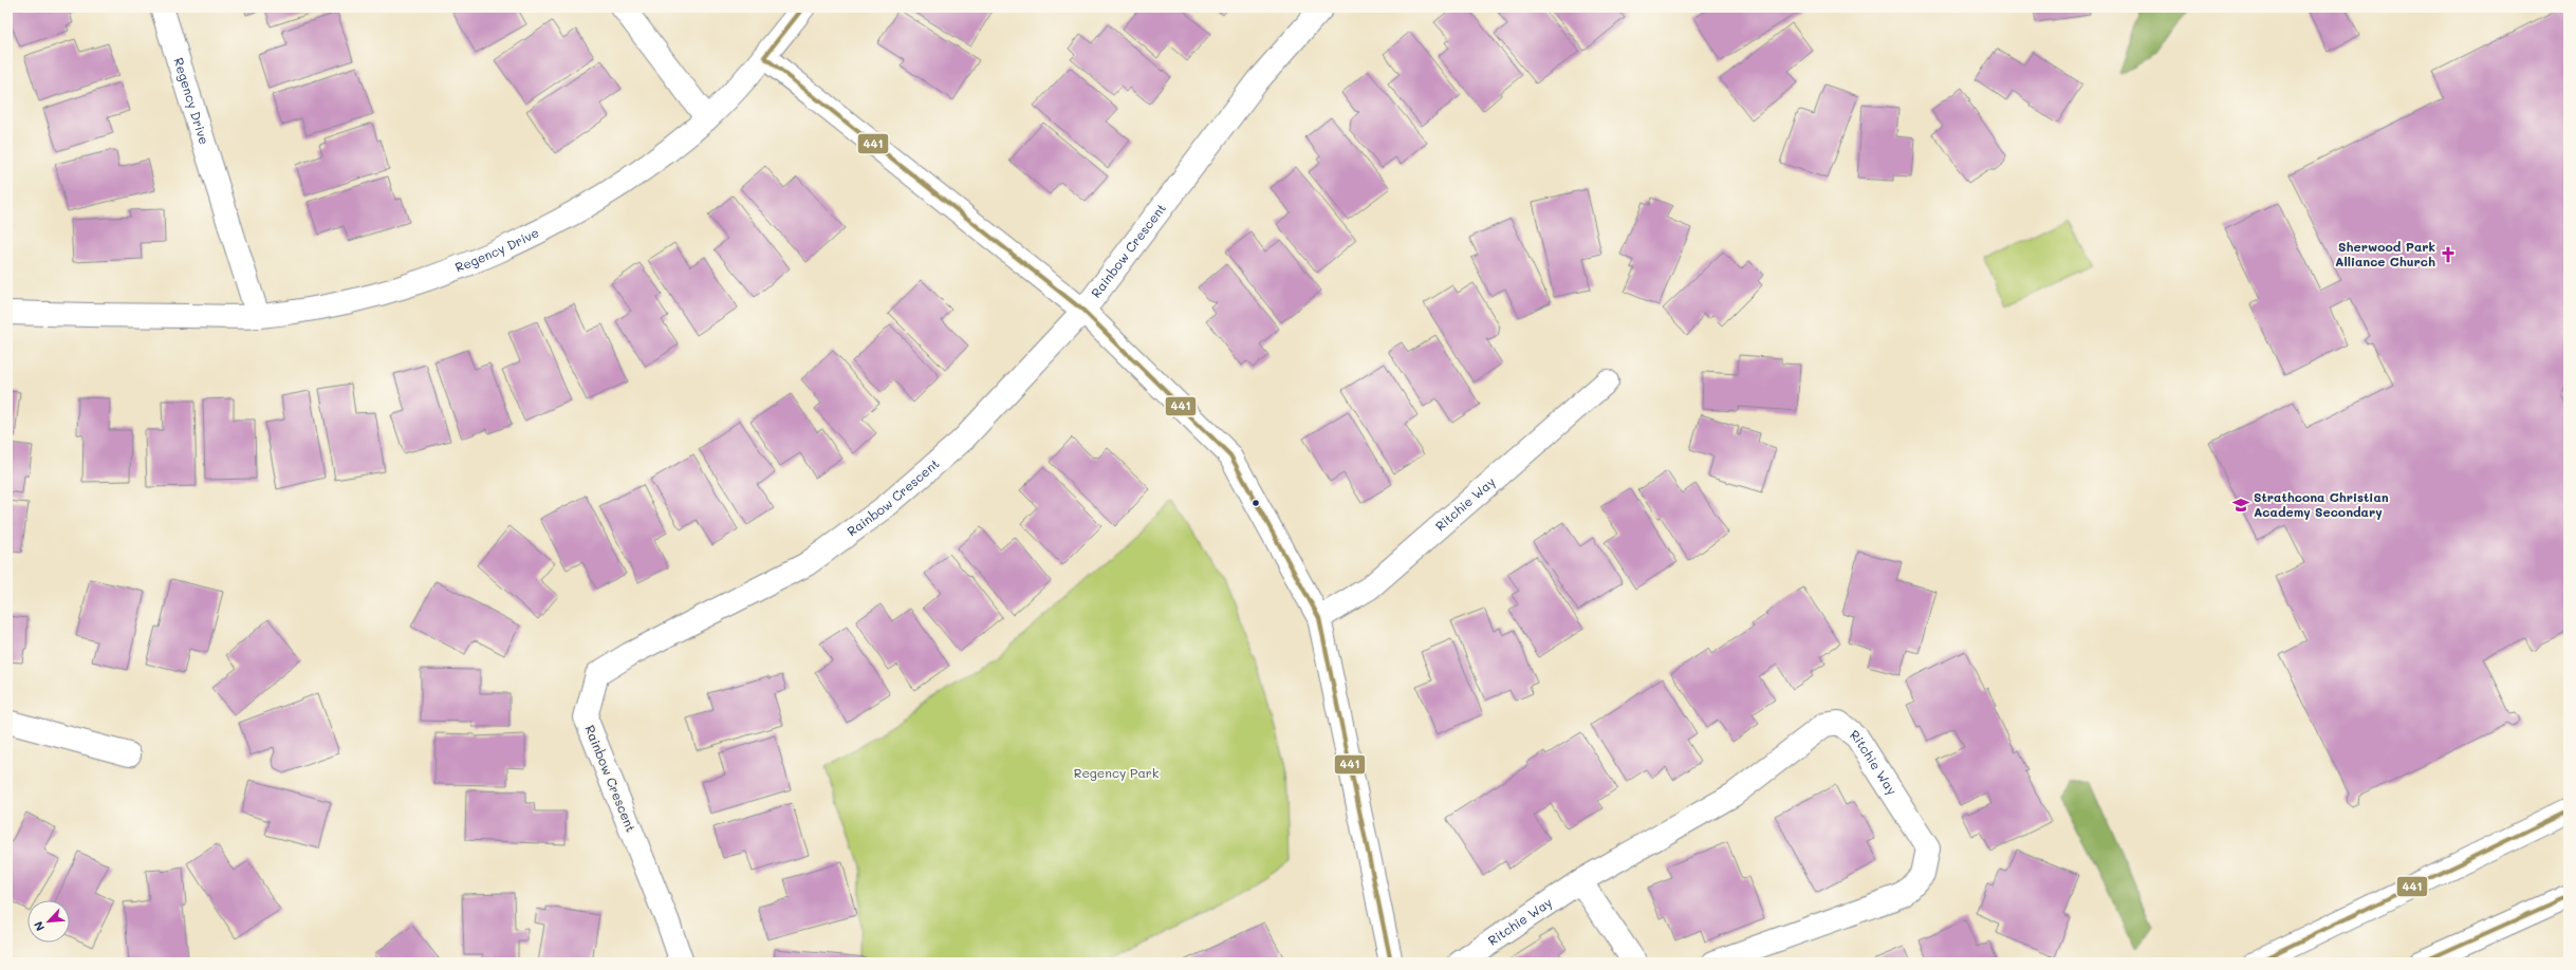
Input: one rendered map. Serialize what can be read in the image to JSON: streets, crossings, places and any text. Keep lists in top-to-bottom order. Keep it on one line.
{"streets":{"street":["Regency Drive","Rainbow Crescent","Ritchie Way"]},"parks":["Regency Park"],"places":{"church":["Sherwood Park Alliance Church"],"school or university":["Strathcona Christian Academy Secondary"]},"lines":["transit line 441"],"north":"bottom left"}
